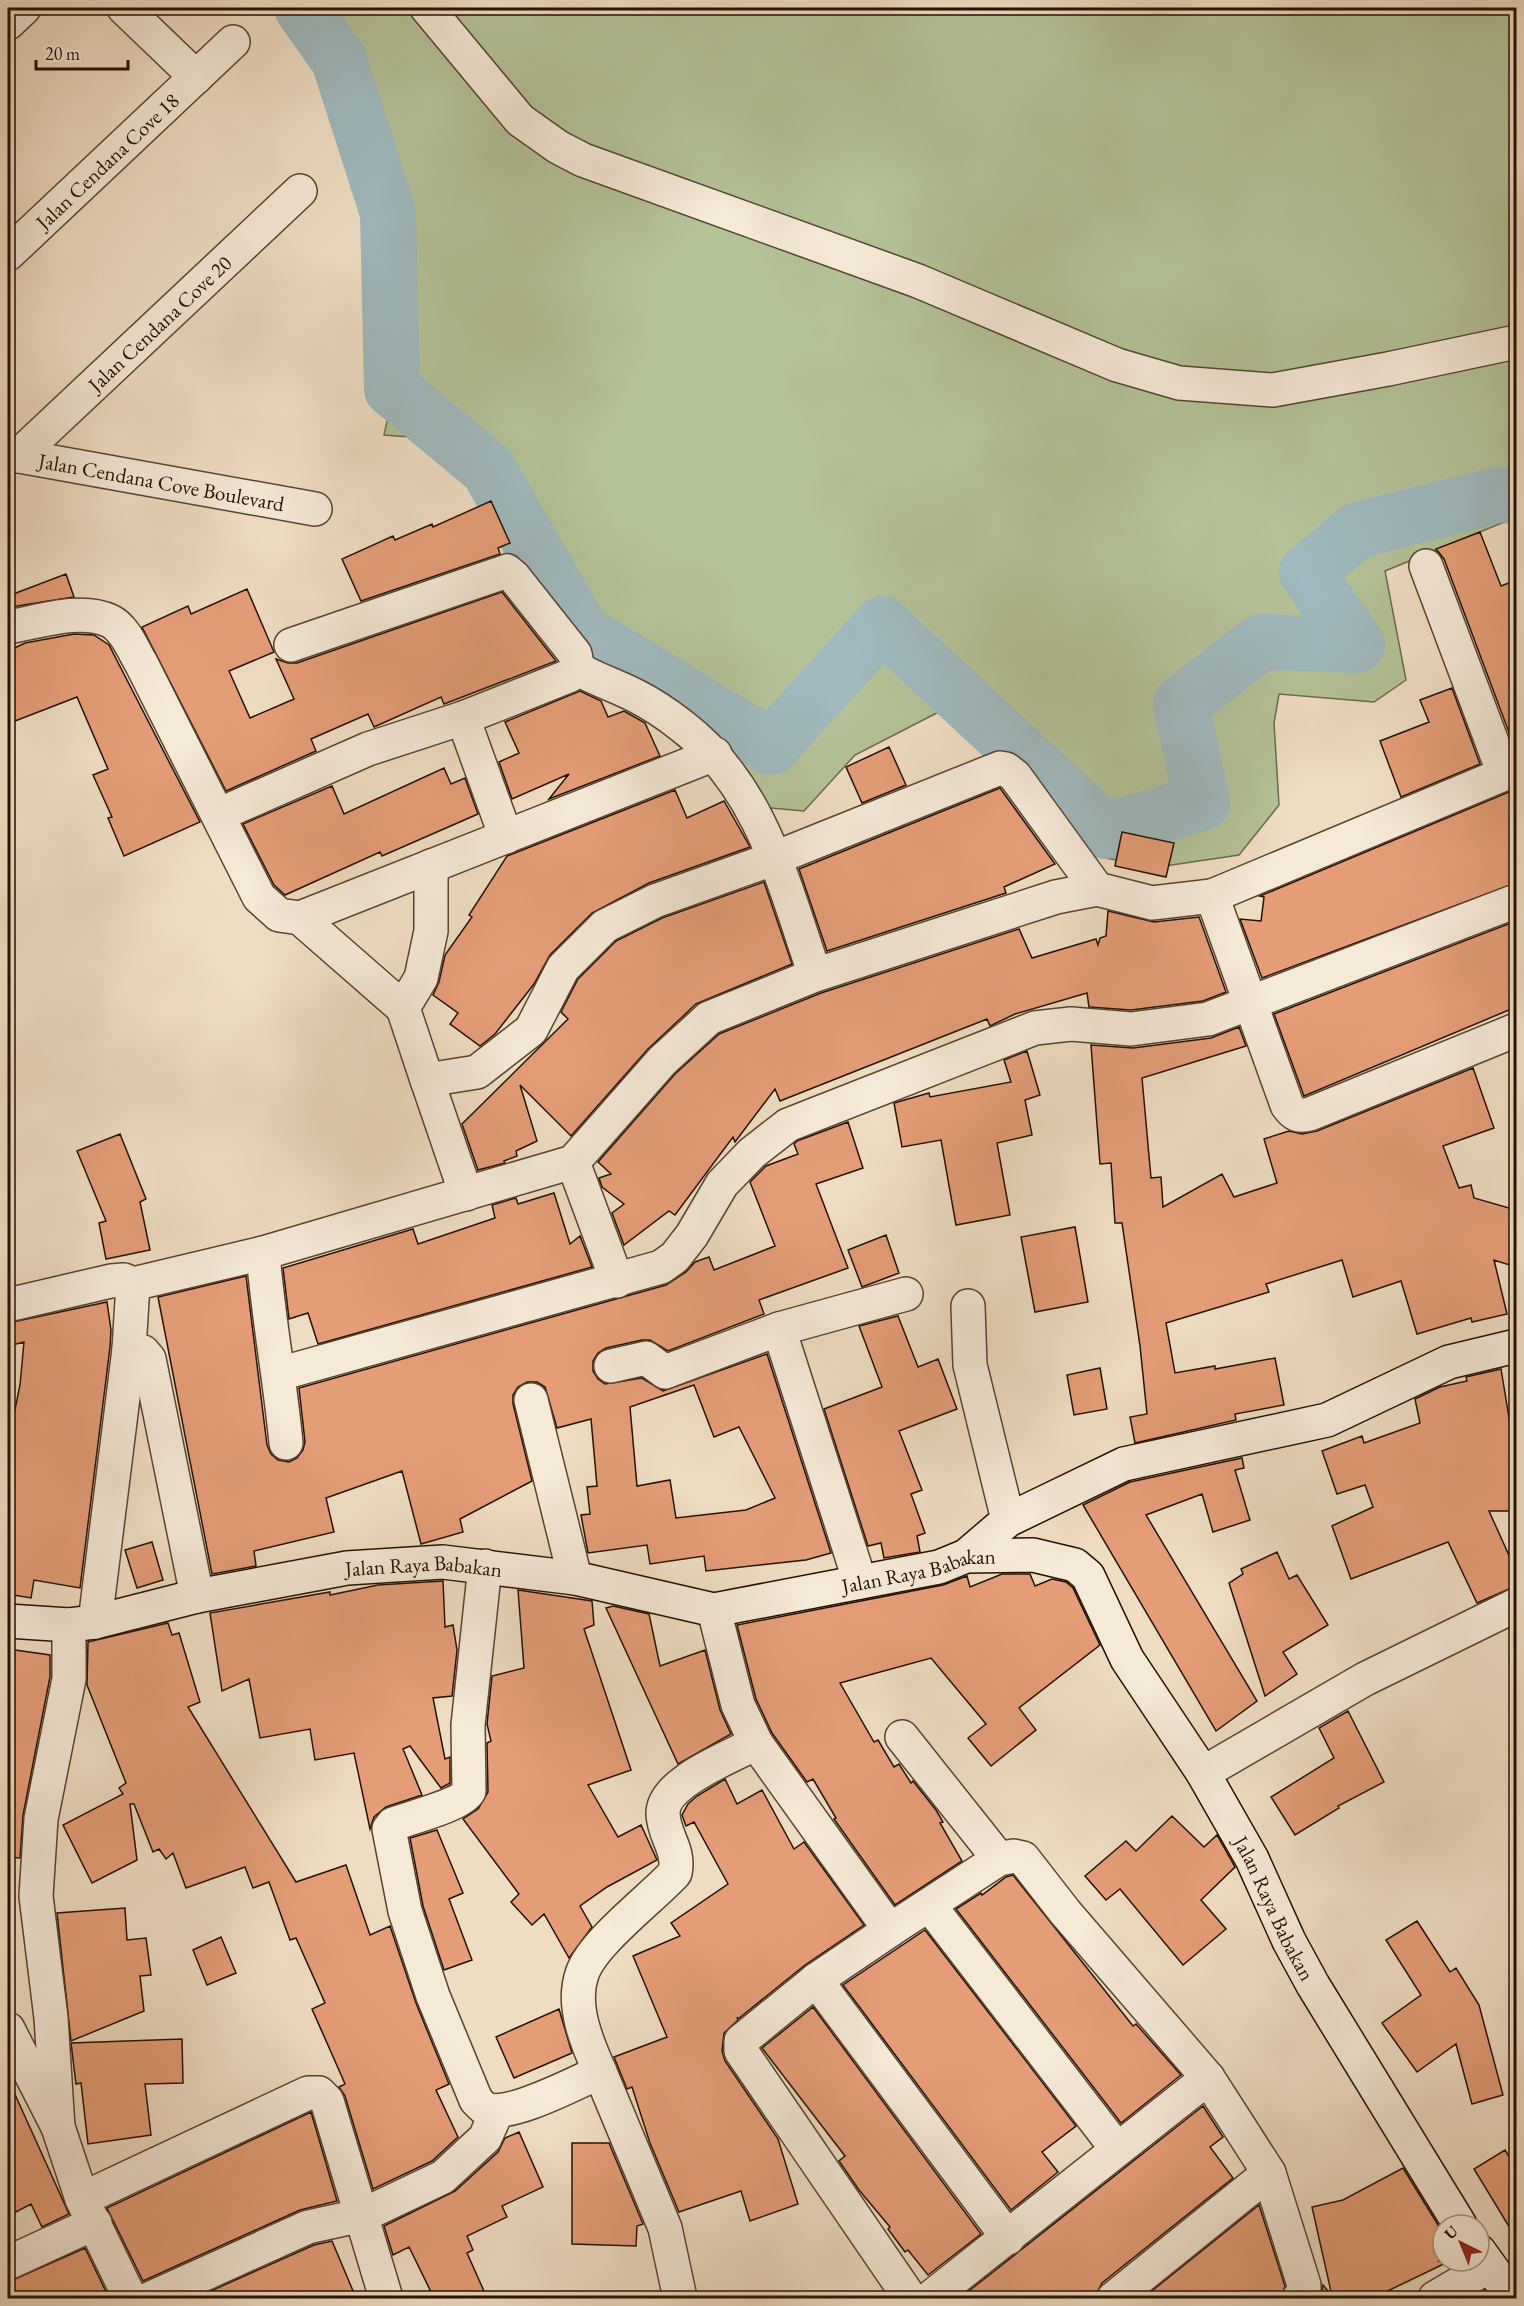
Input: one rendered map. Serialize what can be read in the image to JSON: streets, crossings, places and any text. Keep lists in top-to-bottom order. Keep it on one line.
{"streets":{"street":["Jalan Cendana Cove 18","Jalan Cendana Cove 20","Jalan Cendana Cove Boulevard","Jalan Raya Babakan"]},"crossings":[["Jalan Cendana Cove 20","Jalan Cendana Cove Boulevard"]],"scale_bar":"20 m","north":"top left"}
